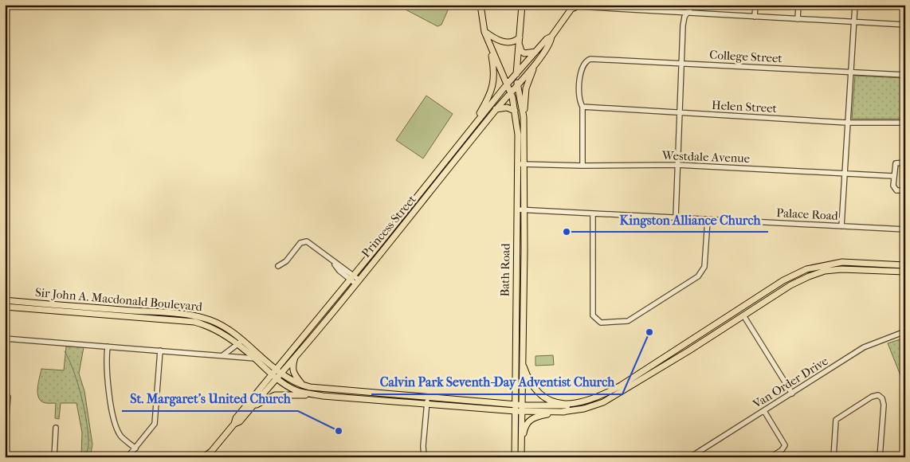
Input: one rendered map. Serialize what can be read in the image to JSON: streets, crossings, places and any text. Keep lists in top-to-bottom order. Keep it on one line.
{"streets":{"main road":["Princess Street","Bath Road","Sir John A. Macdonald Boulevard"],"street":["College Street","Helen Street","Westdale Avenue","Palace Road","Van Order Drive"]},"crossings":[["College Street","Helen Street"],["Westdale Avenue","Bath Road"],["Palace Road","Bath Road"],["Princess Street","Bath Road"],["Princess Street","Sir John A. Macdonald Boulevard"],["Bath Road","Sir John A. Macdonald Boulevard"]],"places":["Kingston Alliance Church","Calvin Park Seventh-Day Adventist Church","St. Margaret's United Church"]}
